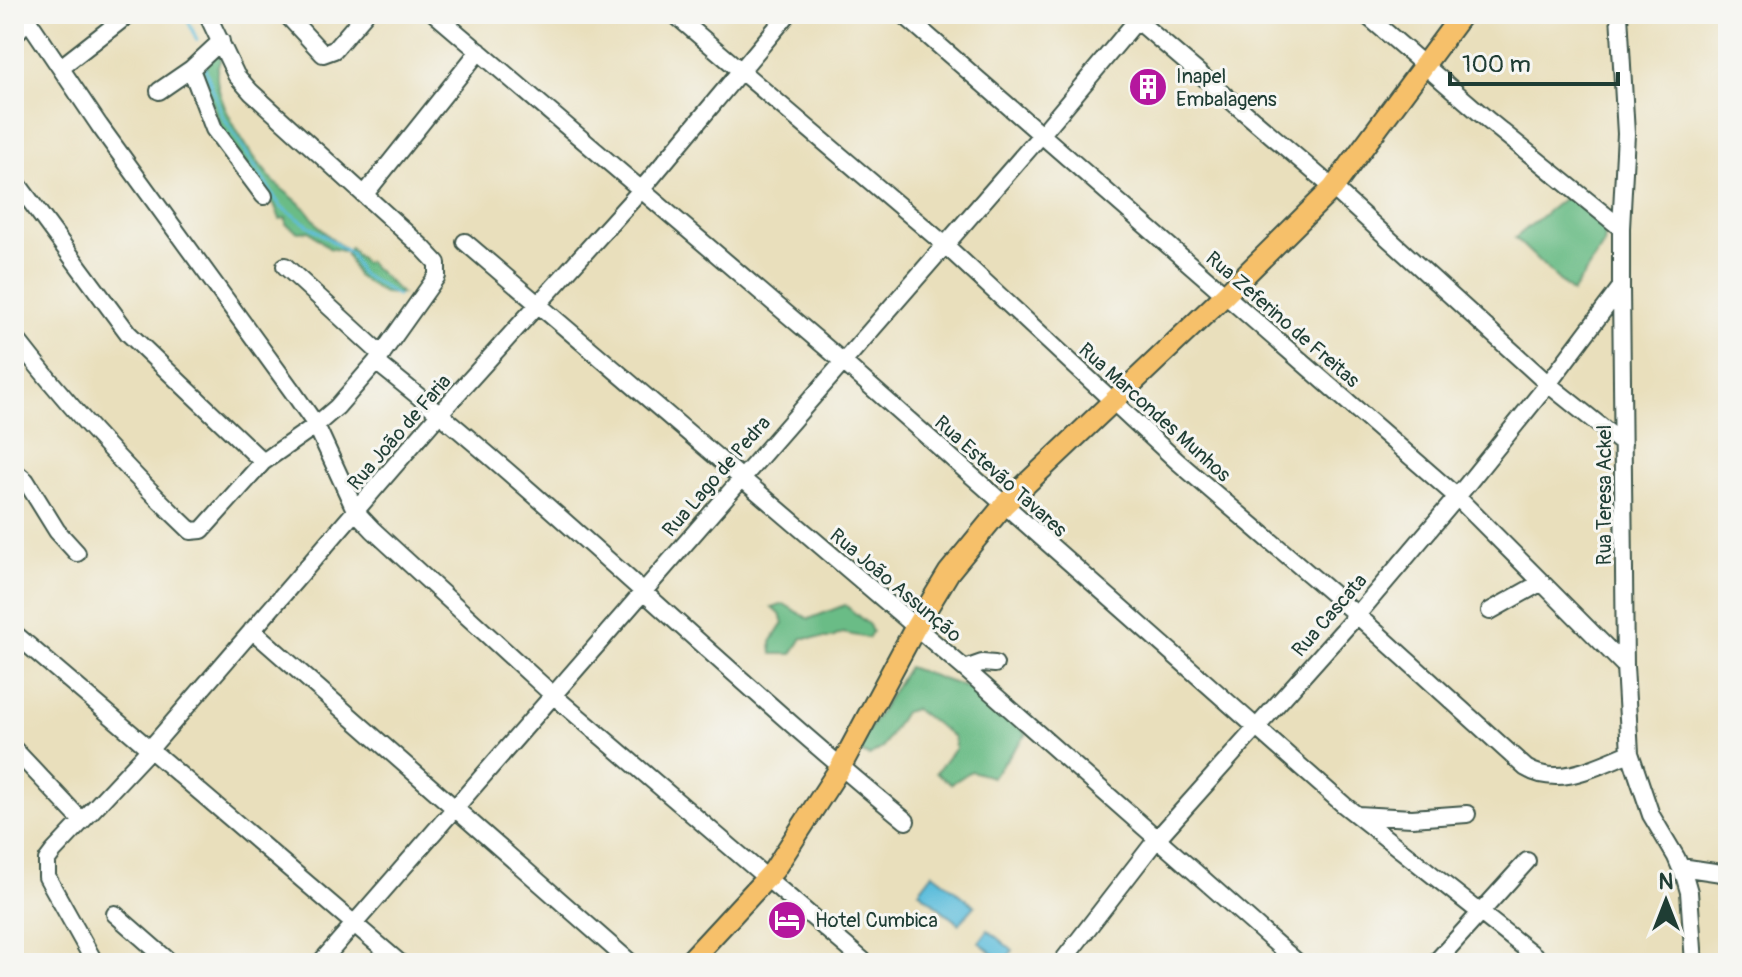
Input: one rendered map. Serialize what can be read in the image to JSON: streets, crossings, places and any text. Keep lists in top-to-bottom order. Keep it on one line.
{"streets":{"street":["Rua Zeferino de Freitas","Rua Marcondes Munhos","Rua João de Faria","Rua Lago de Pedra","Rua Estevão Tavares","Rua Teresa Ackel","Rua João Assunção","Rua Cascata"]},"crossings":[["Rua Zeferino de Freitas","Rua Lago de Pedra"],["Rua Zeferino de Freitas","Rua Teresa Ackel"],["Rua Zeferino de Freitas","Rua Cascata"],["Rua Marcondes Munhos","Rua João de Faria"],["Rua Marcondes Munhos","Rua Lago de Pedra"],["Rua Marcondes Munhos","Rua Teresa Ackel"],["Rua Marcondes Munhos","Rua Cascata"],["Rua João de Faria","Rua Estevão Tavares"],["Rua João de Faria","Rua João Assunção"],["Rua Lago de Pedra","Rua Estevão Tavares"],["Rua Lago de Pedra","Rua João Assunção"],["Rua Estevão Tavares","Rua Cascata"],["Rua Teresa Ackel","Rua Cascata"],["Rua João Assunção","Rua Cascata"]],"places":{"building":["Inapel Embalagens"],"hotel":["Hotel Cumbica"]},"scale_bar":"100 m","north":"top"}
